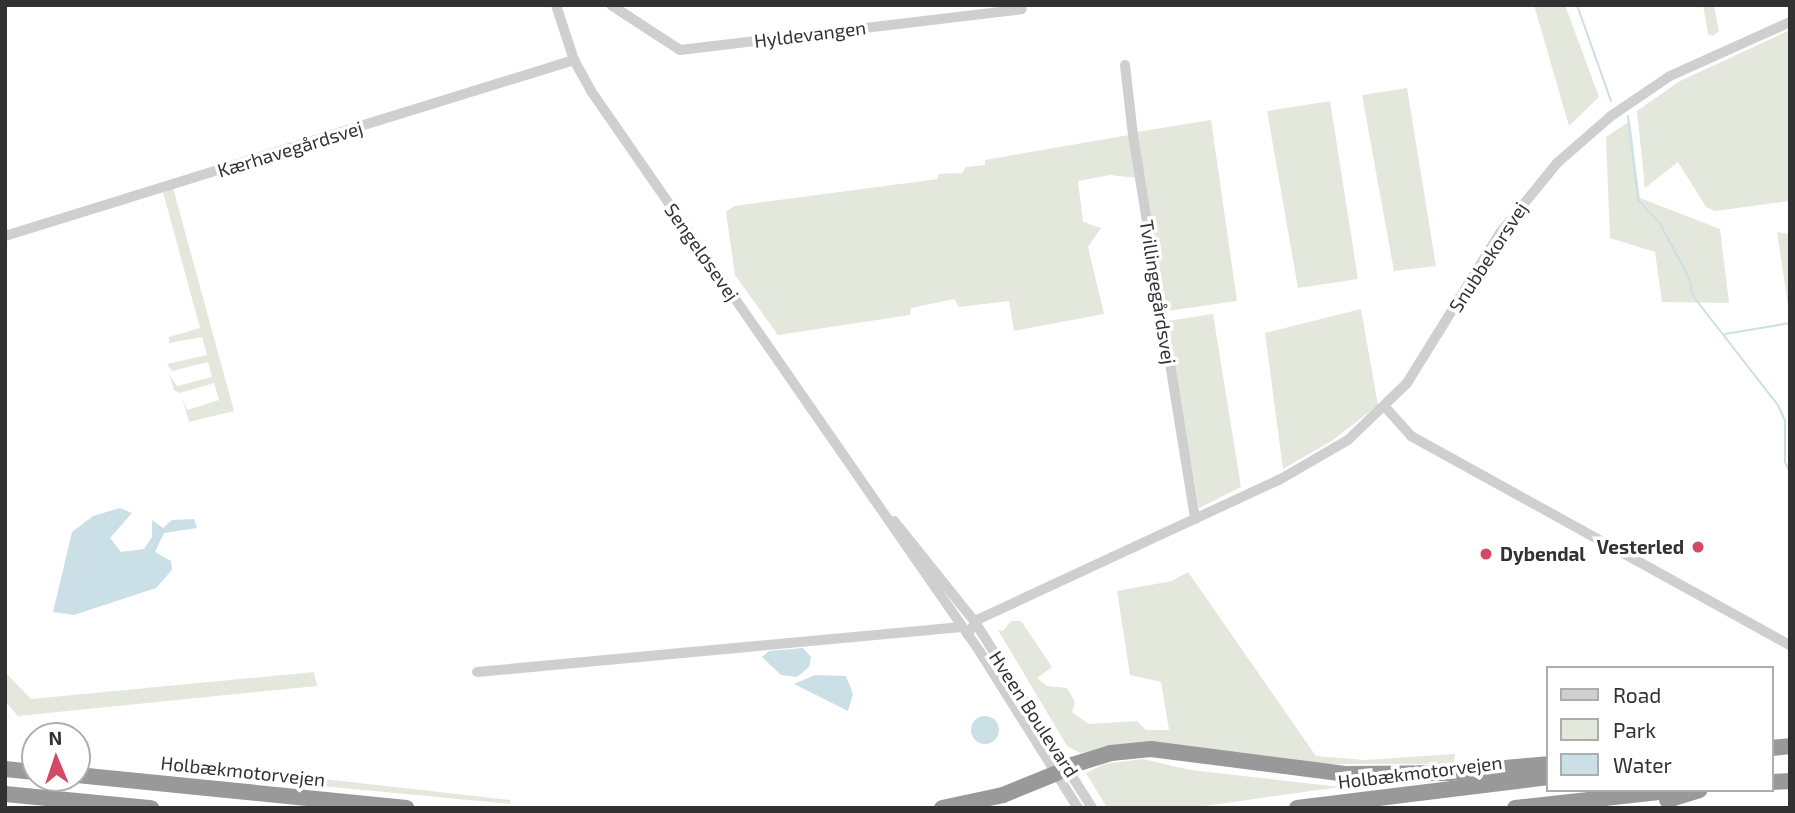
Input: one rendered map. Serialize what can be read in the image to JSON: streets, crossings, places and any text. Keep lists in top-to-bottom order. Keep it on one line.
{"streets":{"highway":["Holbækmotorvejen"],"street":["Hyldevangen","Kærhavegårdsvej","Sengeløsevej","Snubbekorsvej","Tvillingegårdsvej","Hveen Boulevard"]},"crossings":[["Kærhavegårdsvej","Sengeløsevej"],["Sengeløsevej","Snubbekorsvej"],["Sengeløsevej","Hveen Boulevard"],["Snubbekorsvej","Tvillingegårdsvej"],["Snubbekorsvej","Hveen Boulevard"]],"places":["Vesterled","Dybendal"],"legend":["Road","Park","Water"],"north":"top"}
